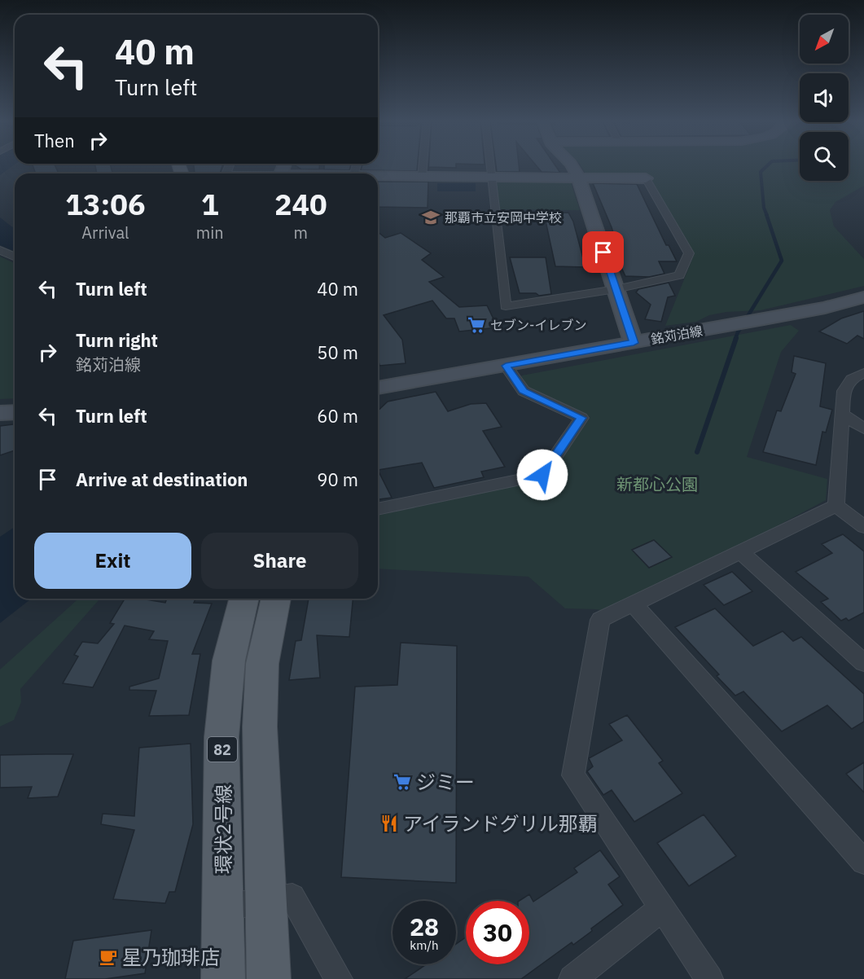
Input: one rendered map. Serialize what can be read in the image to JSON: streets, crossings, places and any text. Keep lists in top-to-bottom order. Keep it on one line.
{"streets":{"main road":["82","環状2号線"],"street":["銘苅泊線"]},"parks":["新都心公園"],"places":{"school or university":["那覇市立安岡中学校"],"supermarket":["セブン-イレブン","ジミー"],"restaurant":["アイランドグリル那覇"],"cafe":["星乃珈琲店"]},"north":"bottom left","page":{"turn":["40 m","Turn left"],"then":"Then","eta":["13:06","Arrival","1","min","240","m"],"list":[{"name":"Turn left","value":"40 m"},{"name":"Turn right","note":"銘苅泊線","value":"50 m"},{"name":"Turn left","value":"60 m"},{"name":"Arrive at destination","value":"90 m"}],"buttons":["Exit","Share"],"speed":"28 km/h","limit":"30"}}
